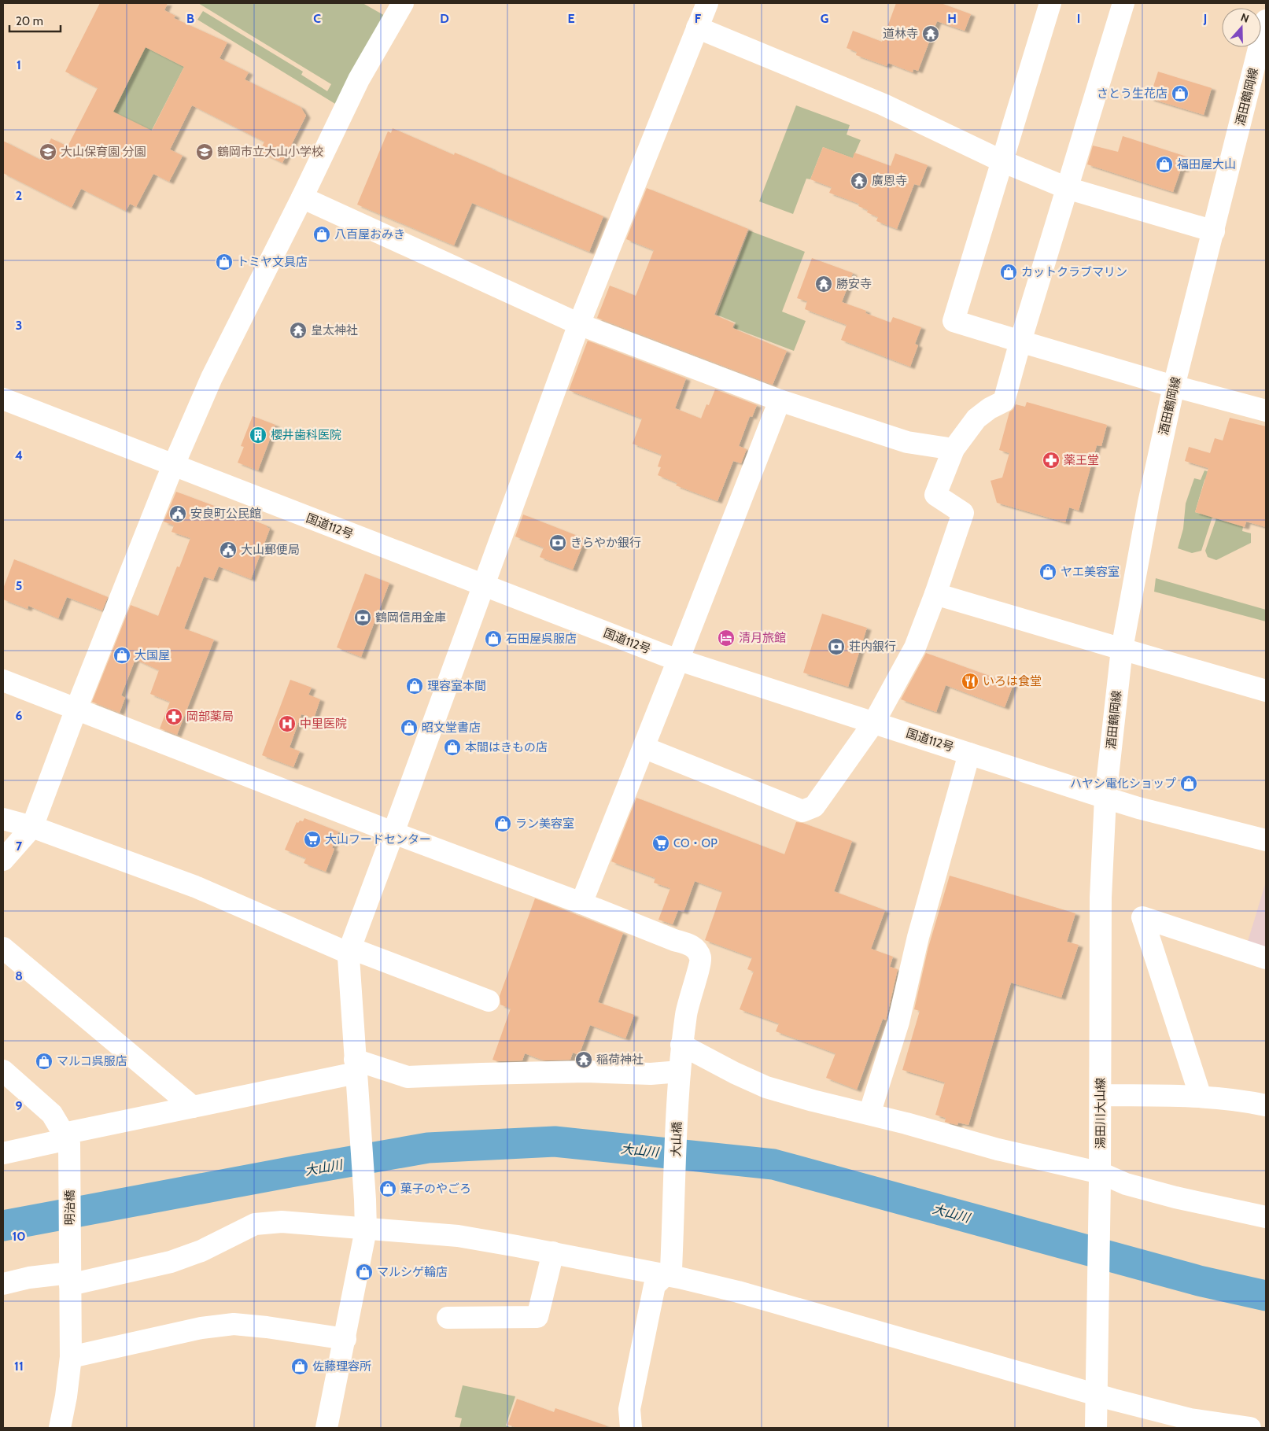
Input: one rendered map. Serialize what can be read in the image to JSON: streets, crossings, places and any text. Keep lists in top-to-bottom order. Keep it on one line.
{"streets":{"main road":["酒田鶴岡線","国道112号","湯田川大山線","大山橋","明治橋"]},"crossings":[["酒田鶴岡線","国道112号"],["酒田鶴岡線","湯田川大山線"],["国道112号","湯田川大山線"]],"water":["大山川"],"places":{"temple":["道林寺","廣恩寺","勝安寺","皇太神社","稲荷神社"],"shop":["さとう生花店","福田屋大山","八百屋おみき","トミヤ文具店","カットクラブマリン","ヤエ美容室","石田屋呉服店","大国屋","理容室本間","昭文堂書店","本間はきもの店","ハヤシ電化ショップ","ラン美容室","マルコ呉服店","菓子のやごろ","マルシゲ輪店","佐藤理容所"],"school or university":["大山保育園 分園","鶴岡市立大山小学校"],"building":["櫻井歯科医院"],"pharmacy":["薬王堂","岡部薬局"],"public building":["安良町公民館","大山郵便局"],"bank":["きらやか銀行","鶴岡信用金庫","荘内銀行"],"hotel":["清月旅館"],"restaurant":["いろは食堂"],"hospital":["中里医院"],"supermarket":["大山フードセンター","CO・OP"]},"scale_bar":"20 m","north":"top","grid":{"columns":["B","C","D","E","F","G","H","I","J"],"rows":["1","2","3","4","5","6","7","8","9","10","11"]}}
